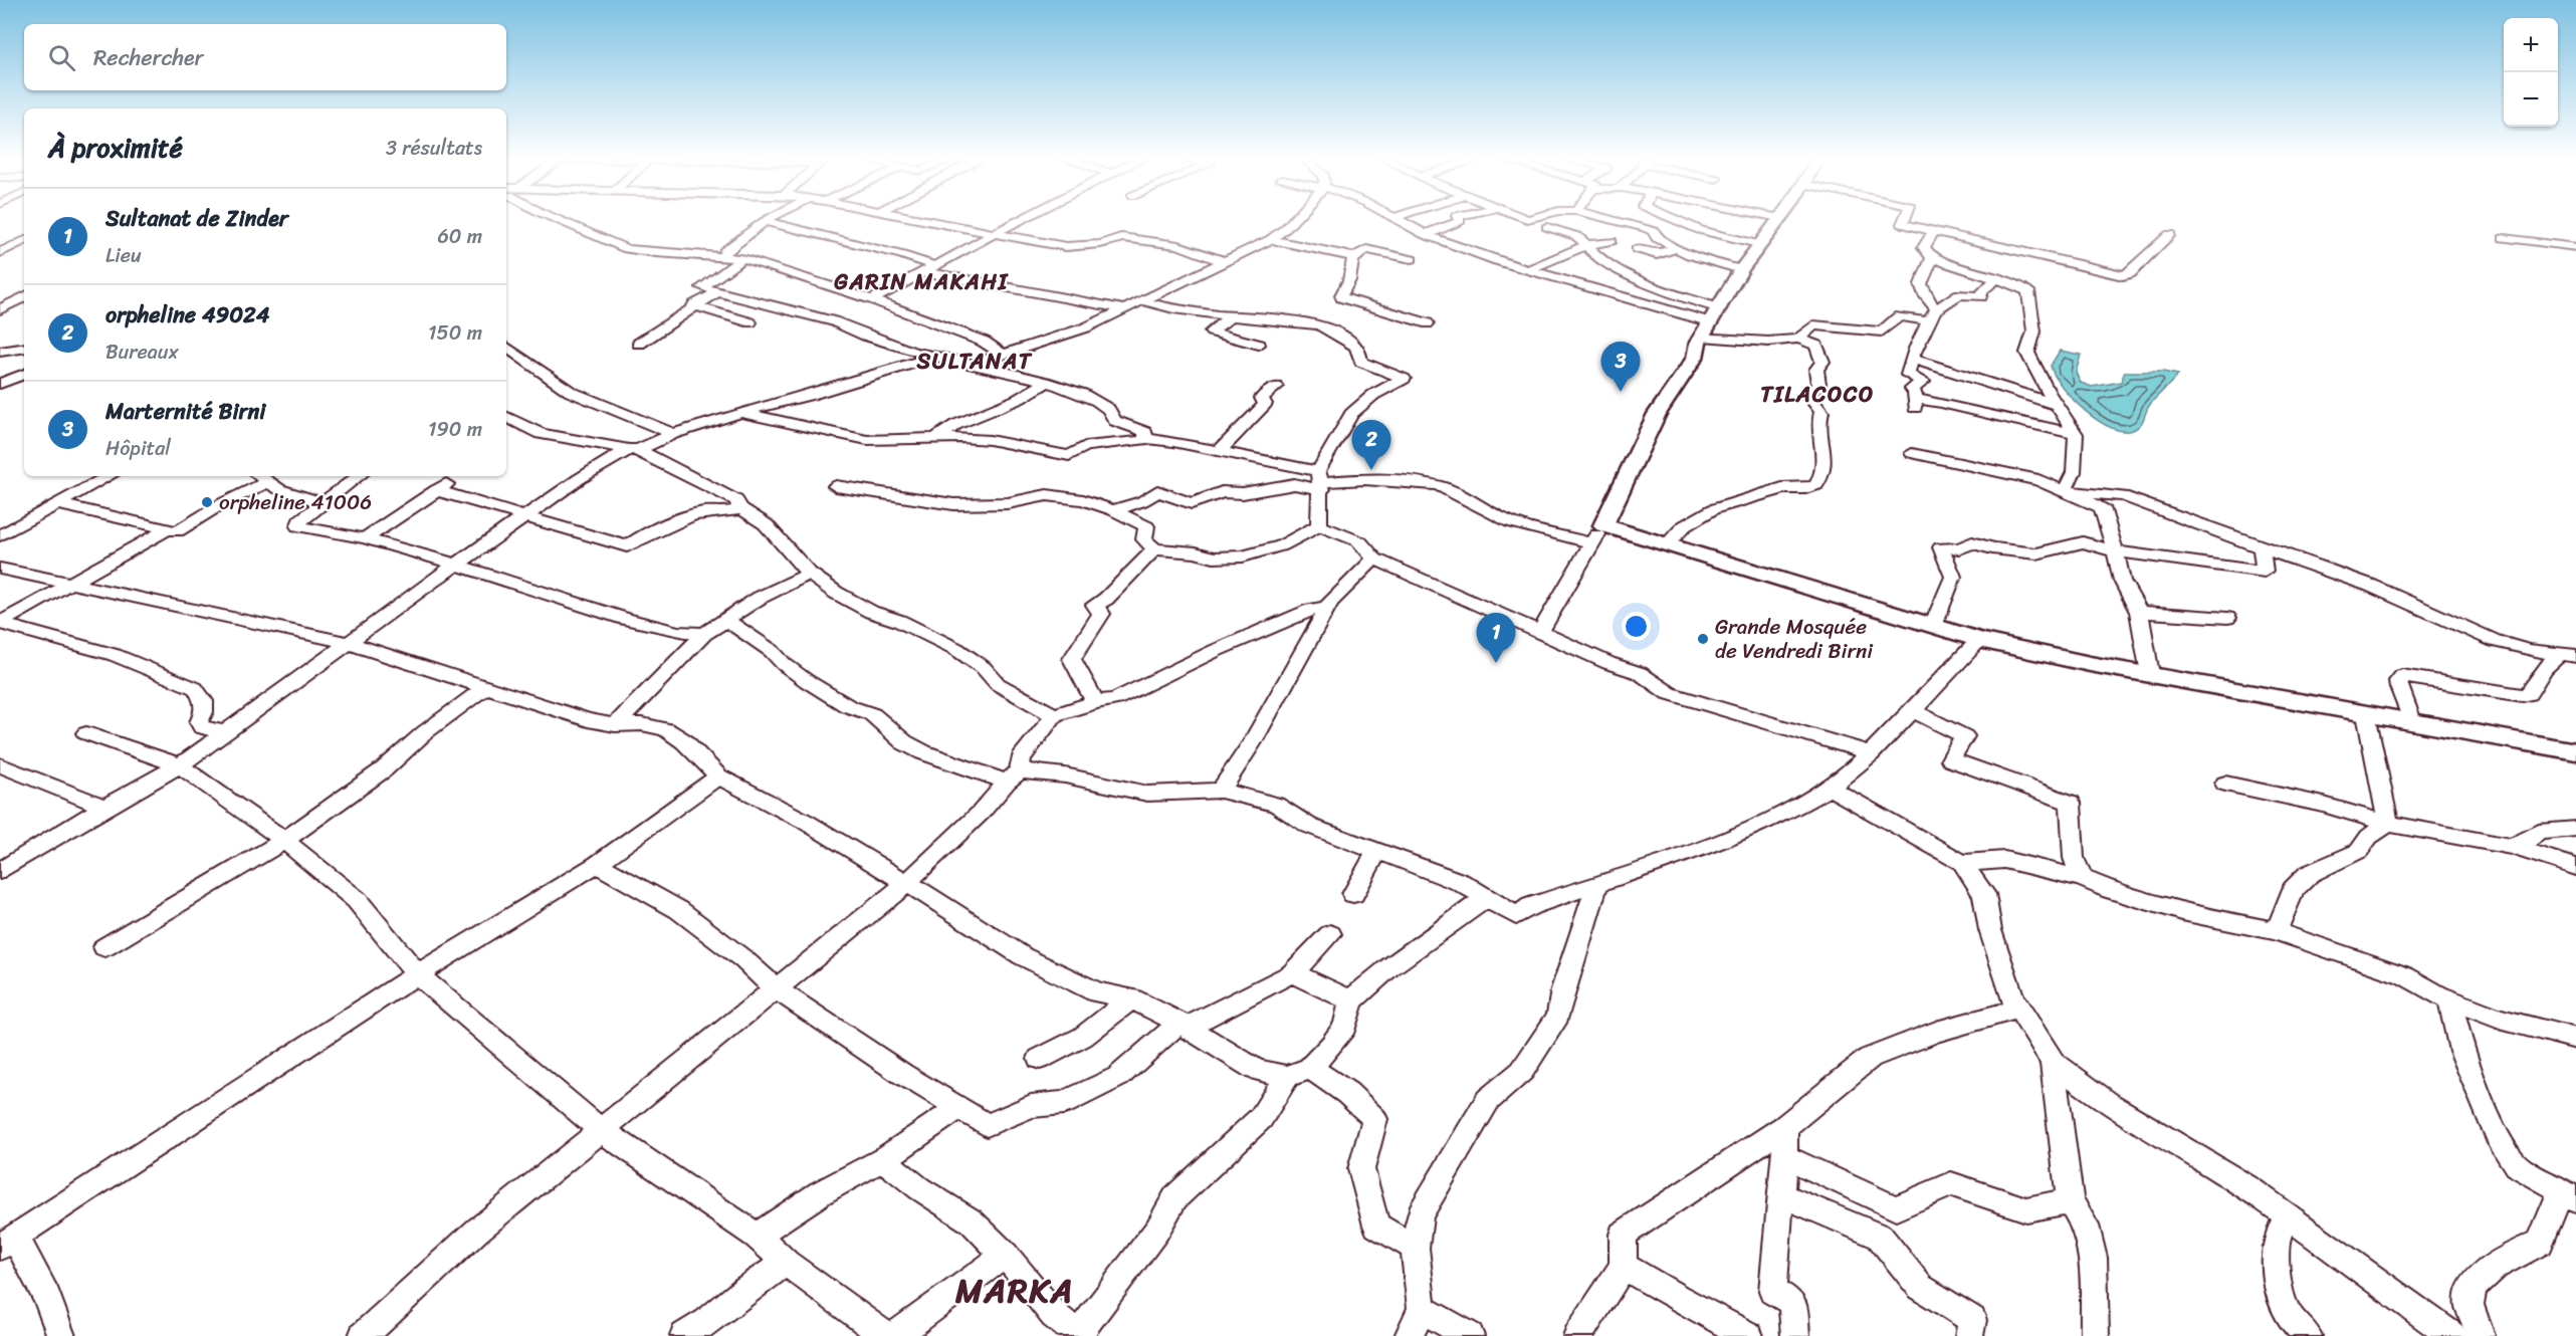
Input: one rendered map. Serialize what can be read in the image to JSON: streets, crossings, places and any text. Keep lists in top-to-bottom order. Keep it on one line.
{"districts":["GARIN MAKAHI","SULTANAT","TILACOCO","MARKA"],"places":["orpheline 41006","Grande Mosquée de Vendredi Birni"],"page":{"map_buttons":["+","−"],"search":"Rechercher","heading":["À proximité","3 résultats"],"list":[{"mark":"1","name":"Sultanat de Zinder","note":"Lieu","value":"60 m"},{"mark":"2","name":"orpheline 49024","note":"Bureaux","value":"150 m"},{"mark":"3","name":"Marternité Birni","note":"Hôpital","value":"190 m"}],"pins":["3","2","1"]}}
